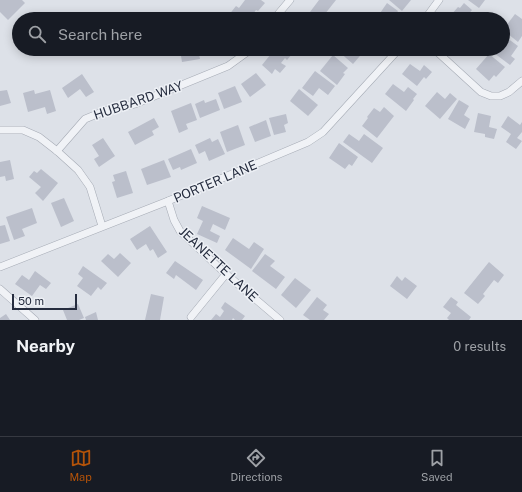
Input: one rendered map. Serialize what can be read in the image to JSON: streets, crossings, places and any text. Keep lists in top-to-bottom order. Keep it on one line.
{"streets":{"street":["HUBBARD WAY","PORTER LANE","JEANETTE LANE"]},"crossings":[["PORTER LANE","JEANETTE LANE"]],"scale_bar":"50 m","page":{"search":"Search here","scale":"50 m","heading":["Nearby","0 results"],"nav":["Map","Directions","Saved"]}}
